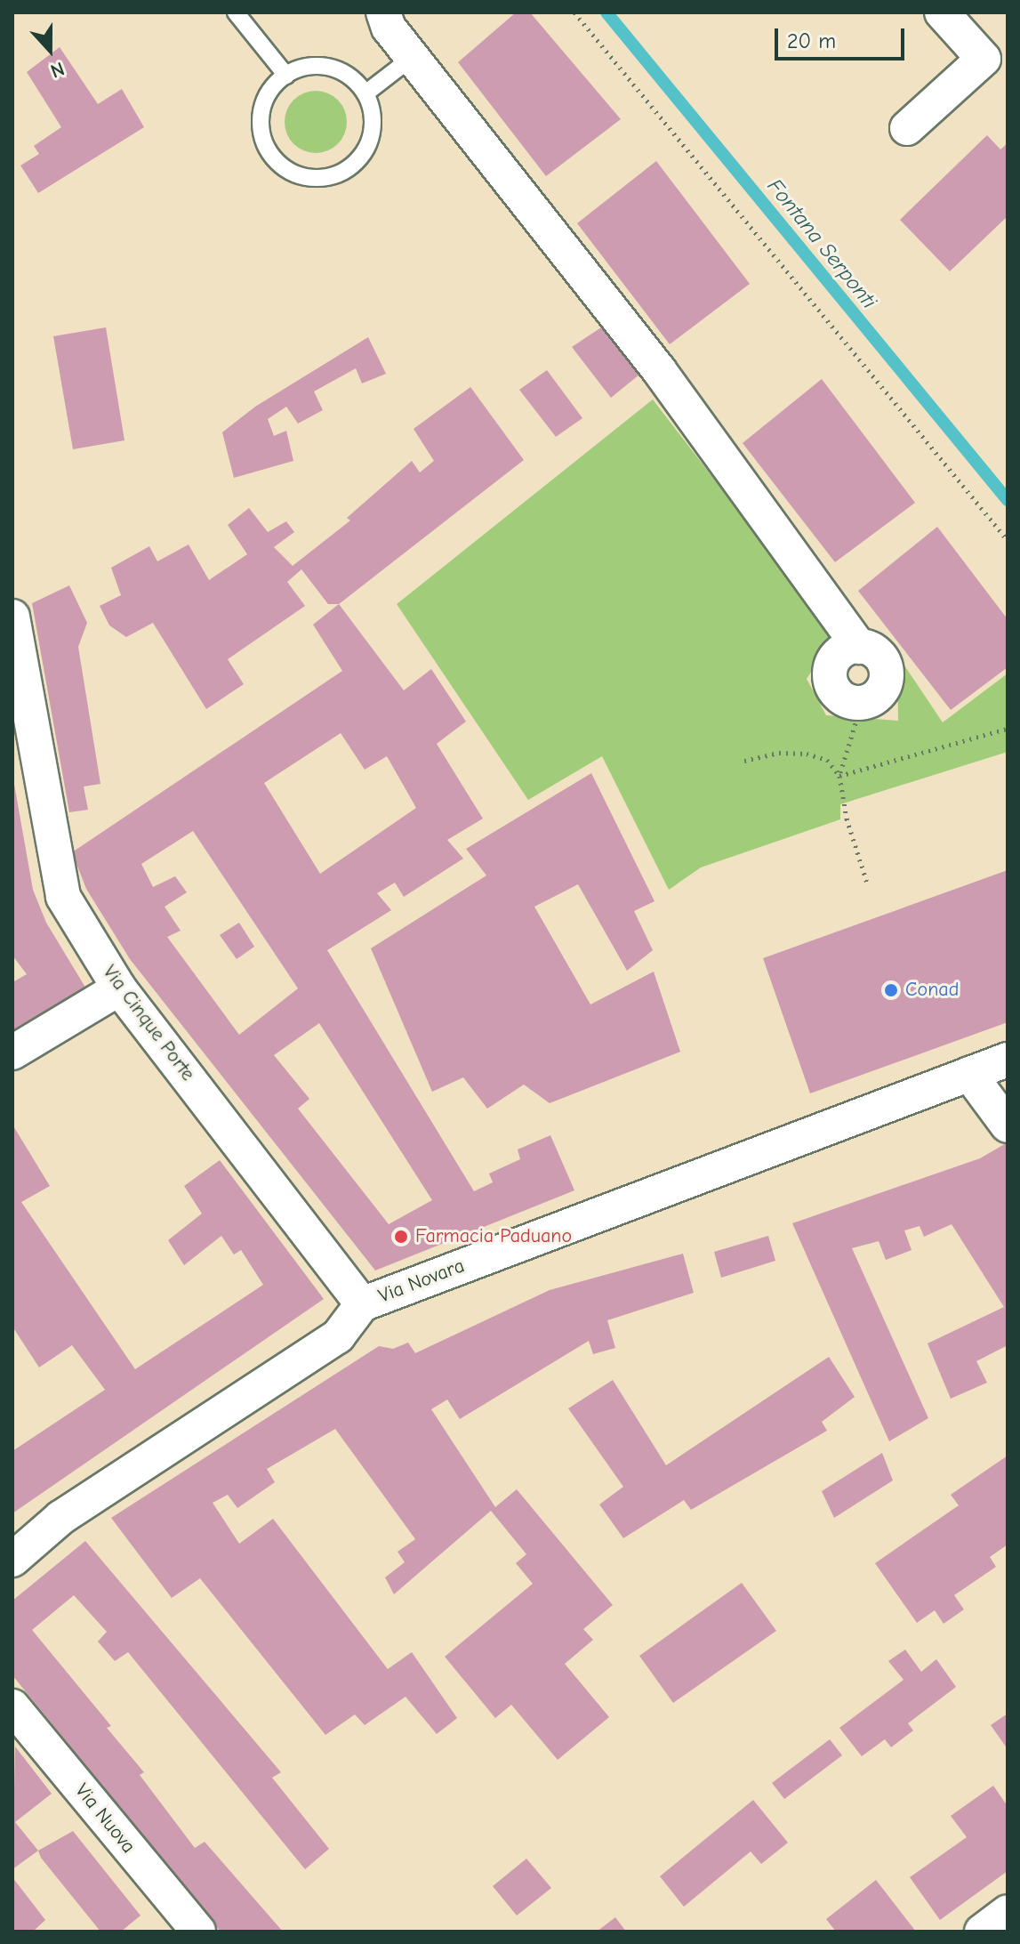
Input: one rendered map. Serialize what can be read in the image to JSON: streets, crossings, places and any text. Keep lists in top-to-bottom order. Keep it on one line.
{"streets":{"street":["Via Cinque Porte","Via Novara","Via Nuova"]},"crossings":[["Via Cinque Porte","Via Novara"]],"water":["Fontana Serponti"],"places":["Conad","Farmacia Paduano"],"scale_bar":"20 m","north":"bottom"}
